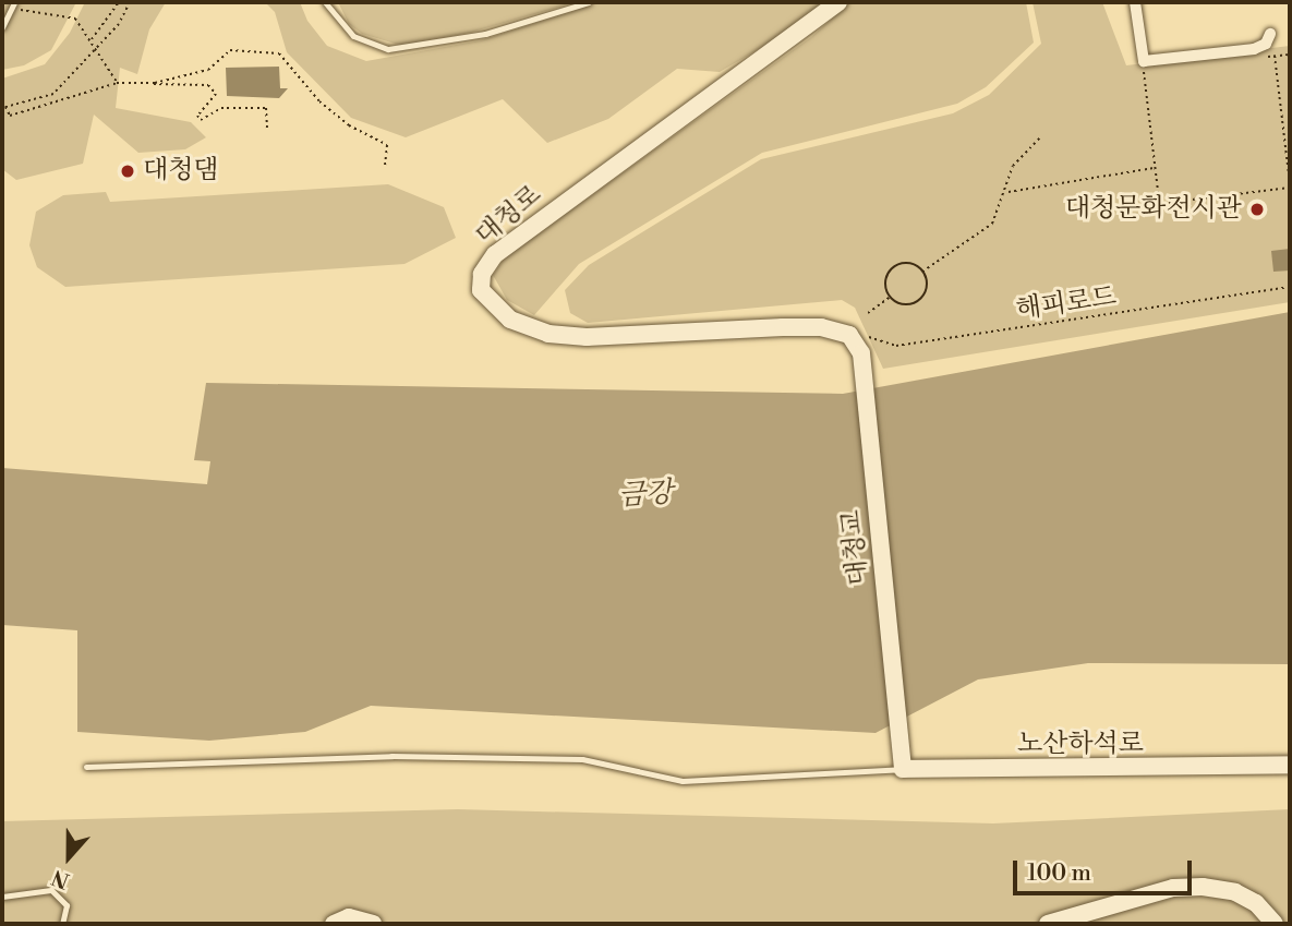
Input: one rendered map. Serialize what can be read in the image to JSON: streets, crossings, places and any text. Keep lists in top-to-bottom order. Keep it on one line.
{"streets":{"street":["대청로","대청교","노산하석로"],"path":["해피로드"]},"crossings":[["대청로","해피로드"],["대청로","대청교"],["해피로드","대청교"],["대청교","노산하석로"]],"water":["금강"],"places":["대청댐","대청문화전시관"],"scale_bar":"100 m","north":"bottom"}
